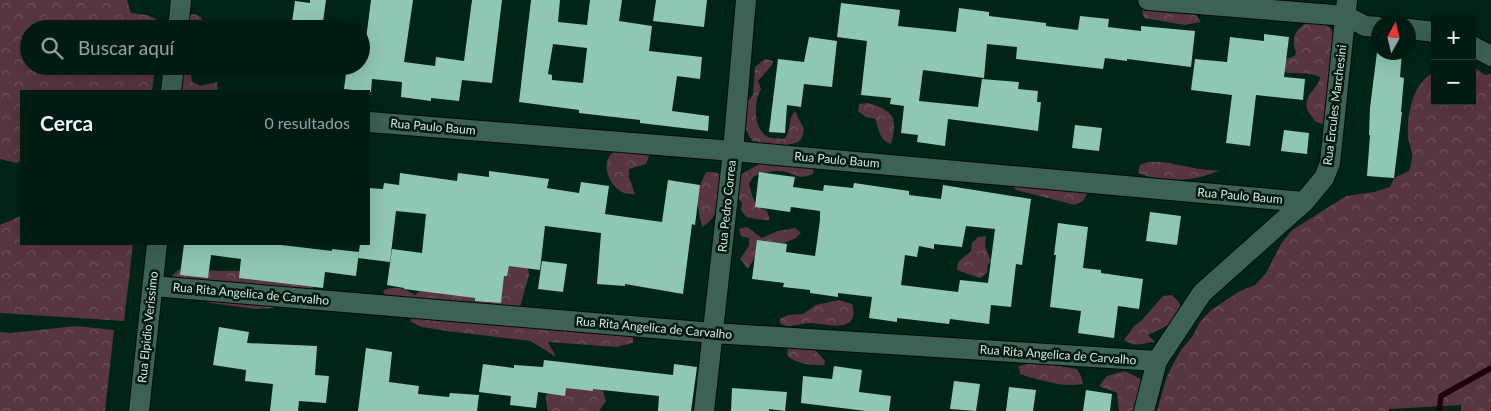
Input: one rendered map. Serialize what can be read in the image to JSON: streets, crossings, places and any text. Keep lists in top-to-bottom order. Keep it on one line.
{"streets":{"street":["Rua Ercules Marchesini","Rua Paulo Baum","Rua Pedro Correa","Rua Rita Angelica de Carvalho","Rua Elpidio Verissimo"]},"crossings":[["Rua Ercules Marchesini","Rua Paulo Baum"],["Rua Ercules Marchesini","Rua Rita Angelica de Carvalho"],["Rua Paulo Baum","Rua Pedro Correa"],["Rua Pedro Correa","Rua Rita Angelica de Carvalho"],["Rua Rita Angelica de Carvalho","Rua Elpidio Verissimo"]],"north":"top","page":{"map_buttons":["+","−"],"search":"Buscar aquí","heading":["Cerca","0 resultados"]}}
